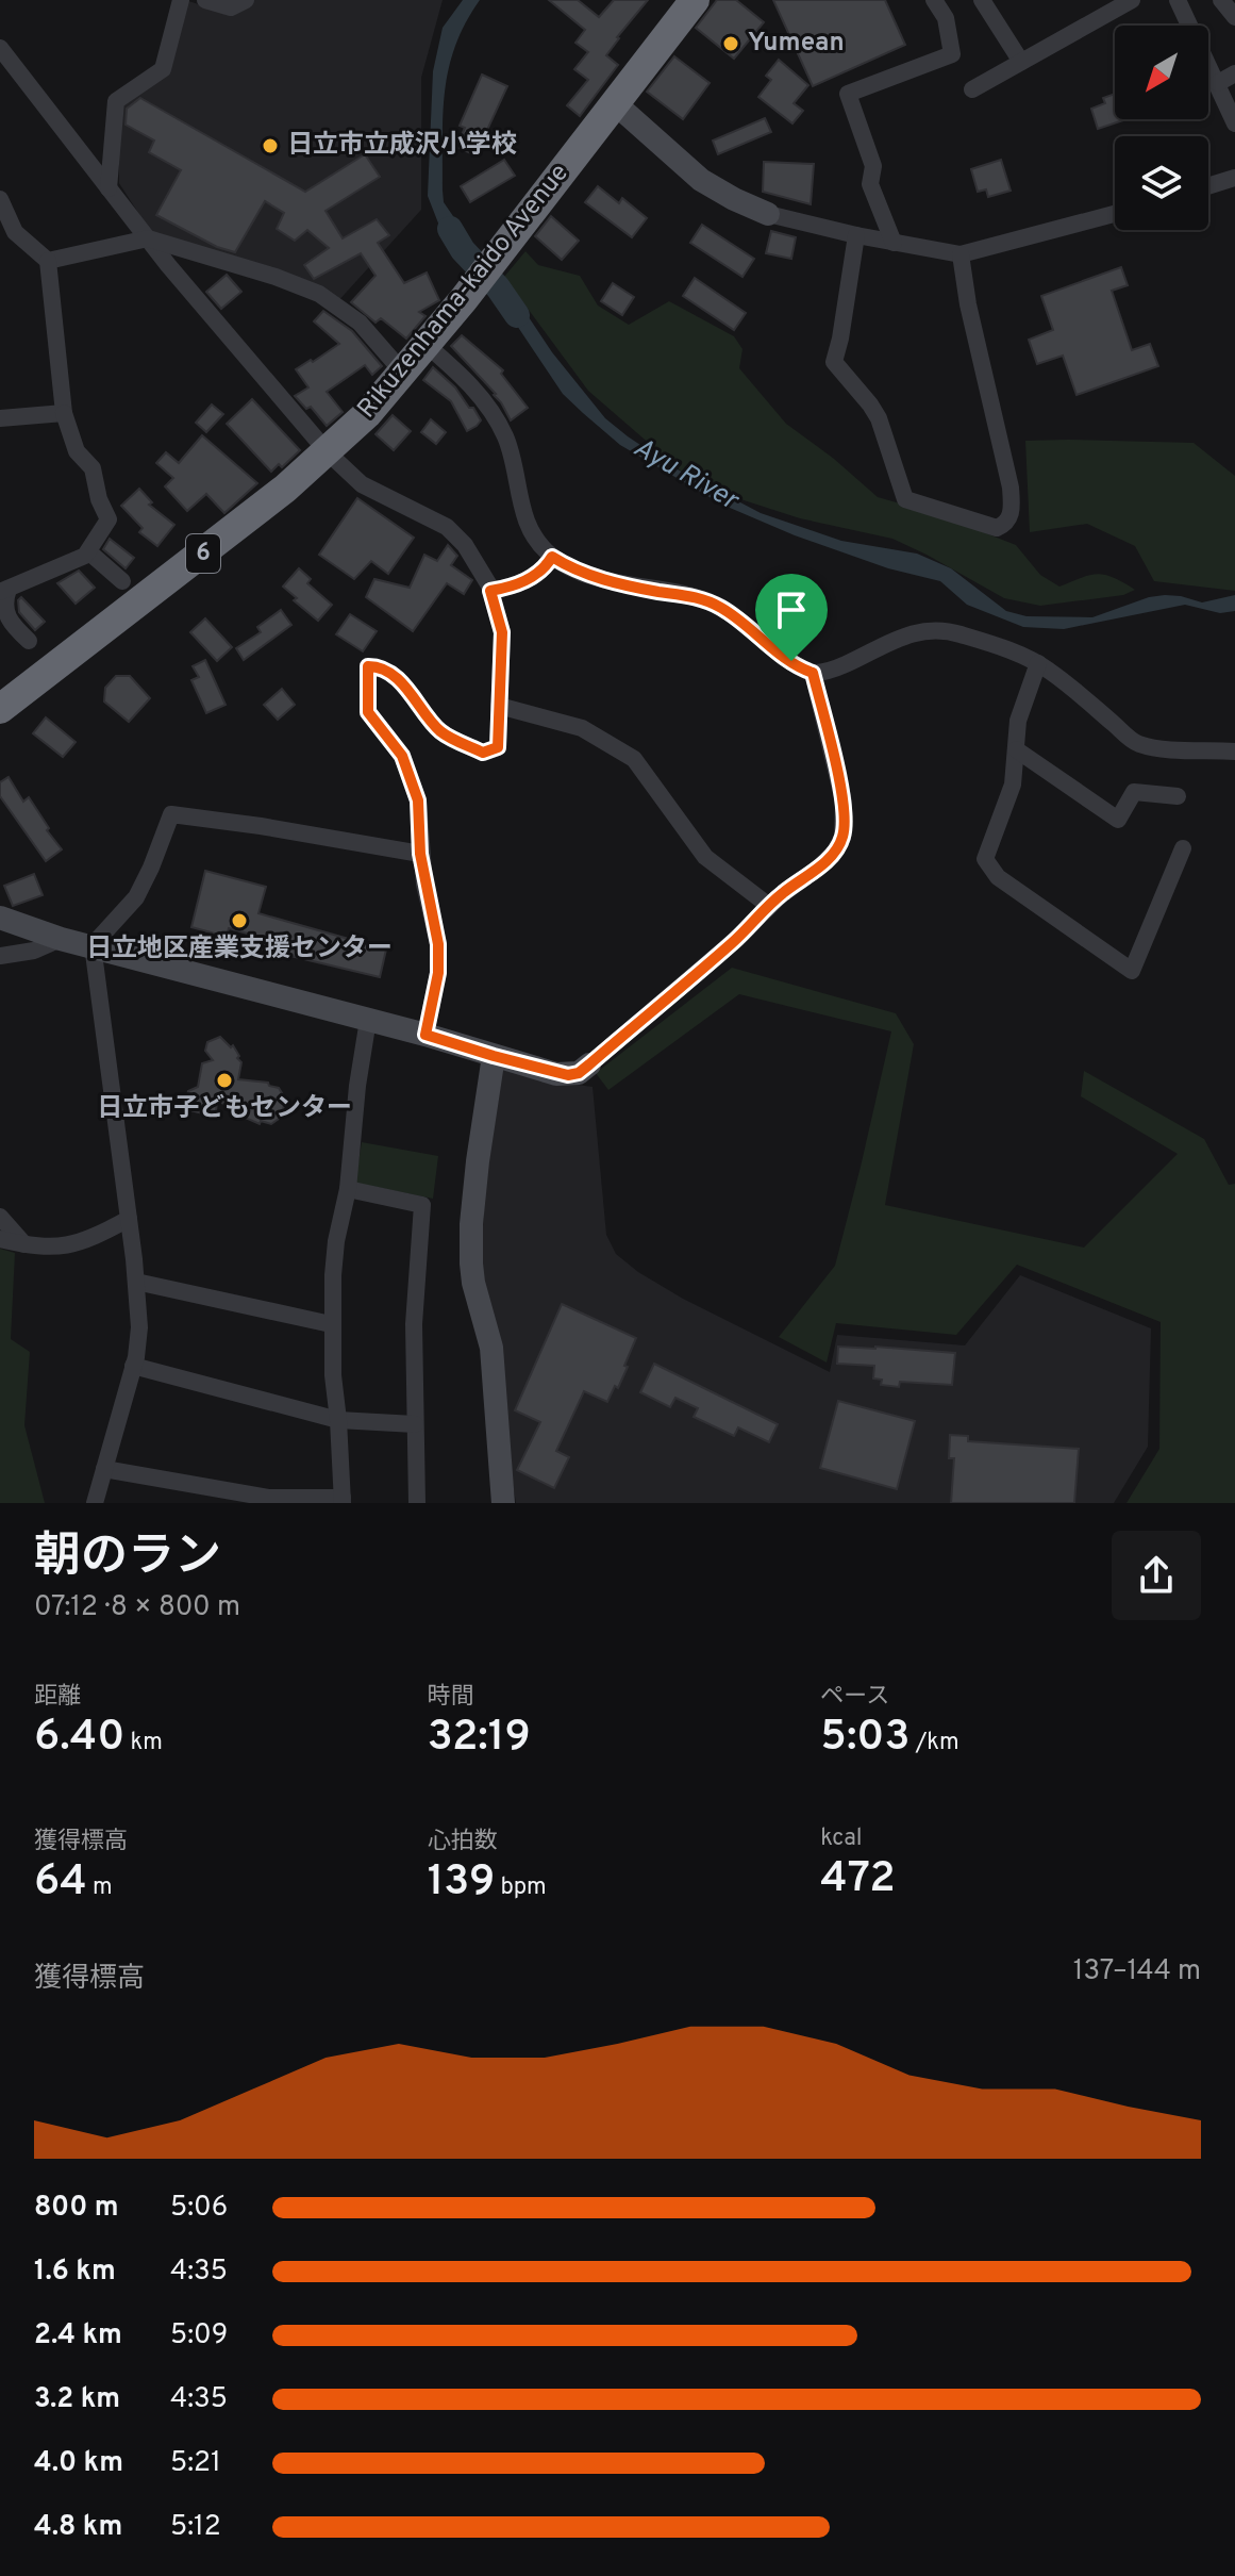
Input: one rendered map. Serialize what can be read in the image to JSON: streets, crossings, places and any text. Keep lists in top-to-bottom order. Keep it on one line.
{"streets":{"highway":["Rikuzenhama-kaido Avenue","6"]},"water":["Ayu River"],"places":["Yumean","日立市立成沢小学校","日立地区産業支援センター","日立市子どもセンター"],"north":"bottom left","page":{"heading":["朝のラン","07:12 · 8 × 800 m"],"stats":[["距離","6.40 km"],["時間","32:19"],["ペース","5:03 /km"],["獲得標高","64 m"],["心拍数","139 bpm"],["kcal","472"]],"chart":["獲得標高","137–144 m"],"list":[{"name":"800 m","note":"5:06"},{"name":"1.6 km","note":"4:35"},{"name":"2.4 km","note":"5:09"},{"name":"3.2 km","note":"4:35"},{"name":"4.0 km","note":"5:21"},{"name":"4.8 km","note":"5:12"}]}}
